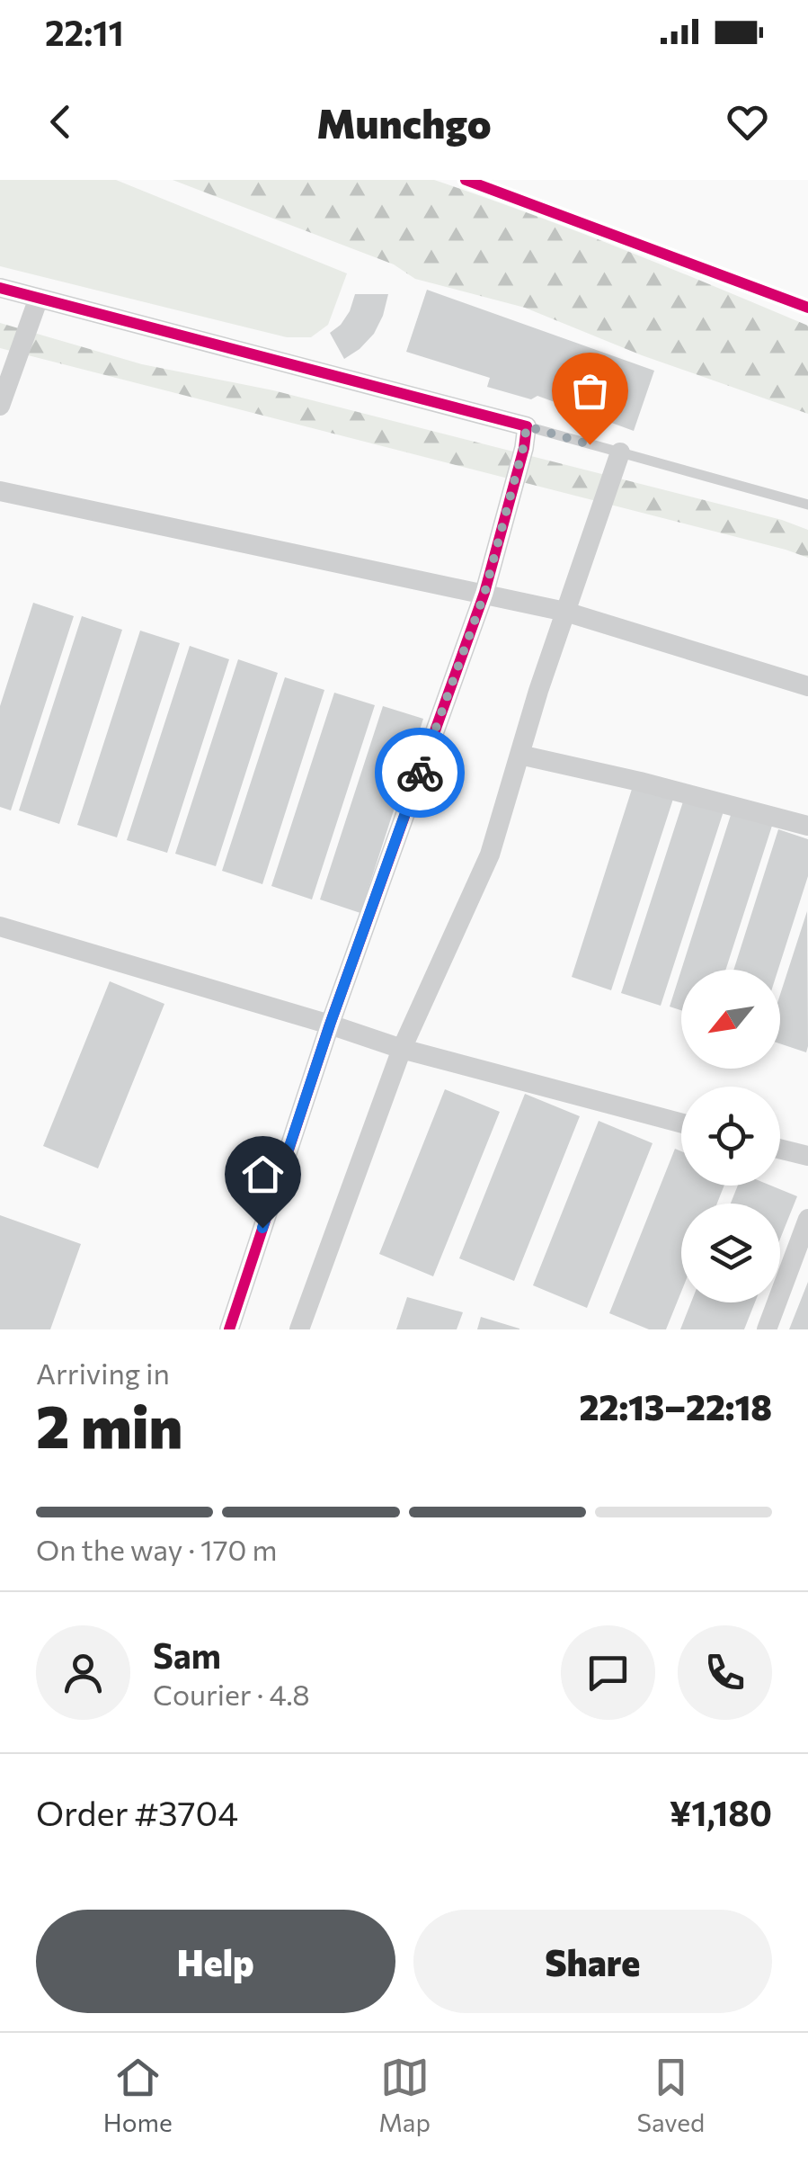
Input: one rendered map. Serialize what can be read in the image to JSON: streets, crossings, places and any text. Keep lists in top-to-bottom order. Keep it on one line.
{"north":"bottom left","page":{"status":"22:11","header":"Munchgo","heading":["2 min","Arriving in","22:13–22:18"],"panel":["Sam","Courier · 4.8","Order #3704","¥1,180"],"bar":"On the way · 170 m","buttons":["Help","Share"],"tabs":["Home","Map","Saved"]}}
